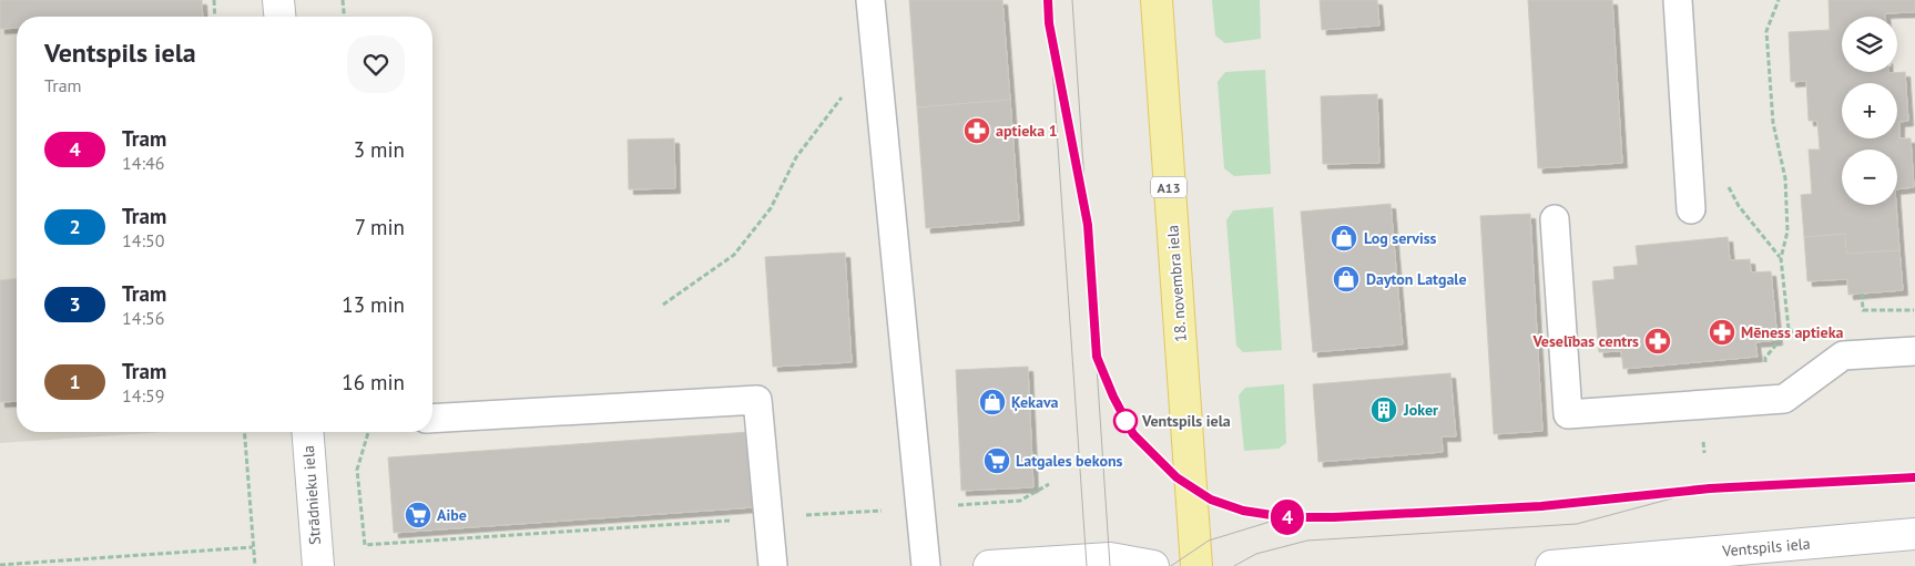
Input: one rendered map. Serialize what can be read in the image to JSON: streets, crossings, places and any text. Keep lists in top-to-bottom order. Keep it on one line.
{"streets":{"main road":["A13","18. novembra iela"],"street":["Strādnieku iela","Ventspils iela"]},"places":{"pharmacy":["aptieka 1","Mēness aptieka","Veselības centrs"],"shop":["Log serviss","Dayton Latgale","Ķekava"],"building":["Joker"],"other":["Ventspils iela"],"supermarket":["Latgales bekons","Aibe"]},"lines":["tram line 4"],"page":{"on_map":"4","map_buttons":["+","−"],"heading":["Ventspils iela","Tram"],"list":[{"mark":"4","name":"Tram","note":"14:46","value":"3 min"},{"mark":"2","name":"Tram","note":"14:50","value":"7 min"},{"mark":"3","name":"Tram","note":"14:56","value":"13 min"},{"mark":"1","name":"Tram","note":"14:59","value":"16 min"}]}}
